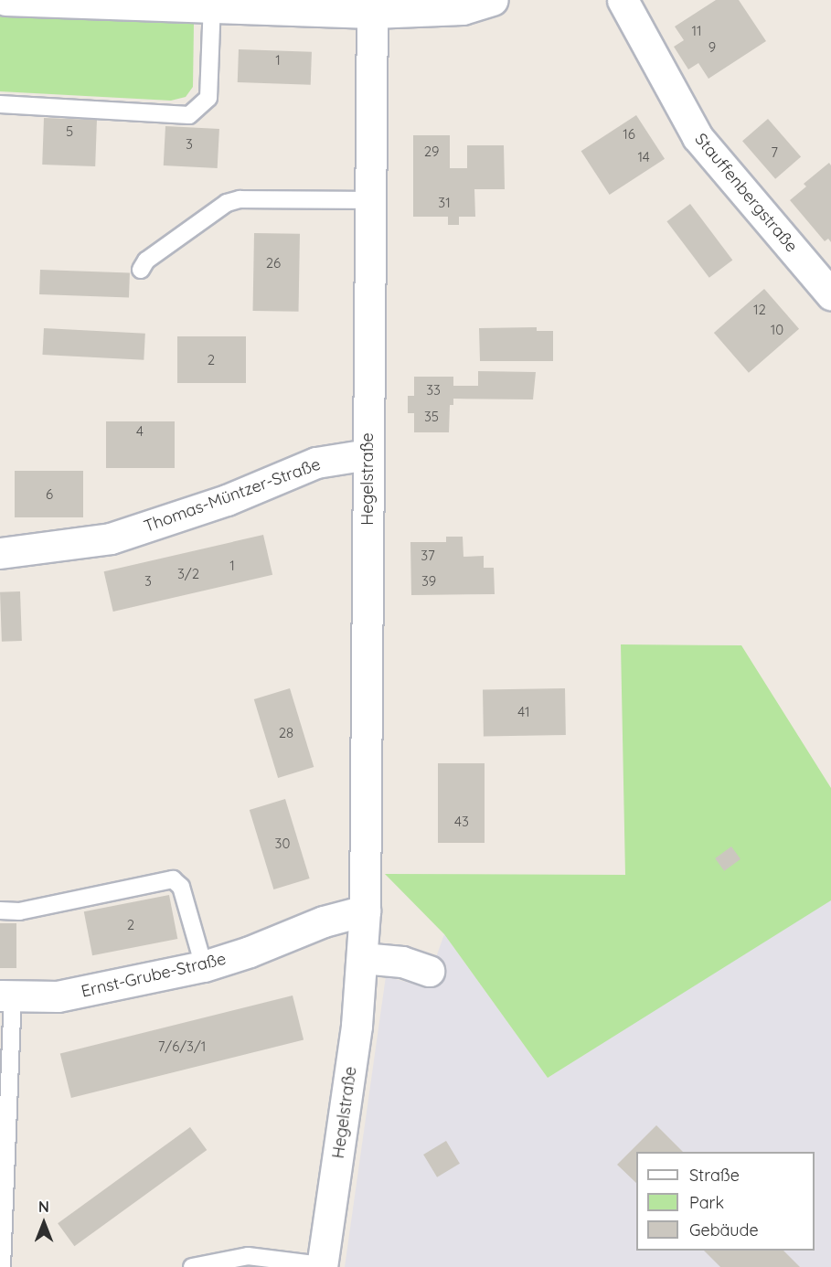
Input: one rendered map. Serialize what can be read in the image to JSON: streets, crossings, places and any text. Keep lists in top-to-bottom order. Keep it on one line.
{"streets":{"street":["Stauffenbergstraße","Hegelstraße","Thomas-Müntzer-Straße","Ernst-Grube-Straße"]},"crossings":[["Hegelstraße","Thomas-Müntzer-Straße"],["Hegelstraße","Ernst-Grube-Straße"]],"house_numbers":["11","9","1","5","16","3","29","7","14","31","26","12","10","2","33","35","4","6","37","1","3/2","3","39","41","28","43","30","2","7/6/3/1"],"legend":["Straße","Park","Gebäude"],"north":"top"}
